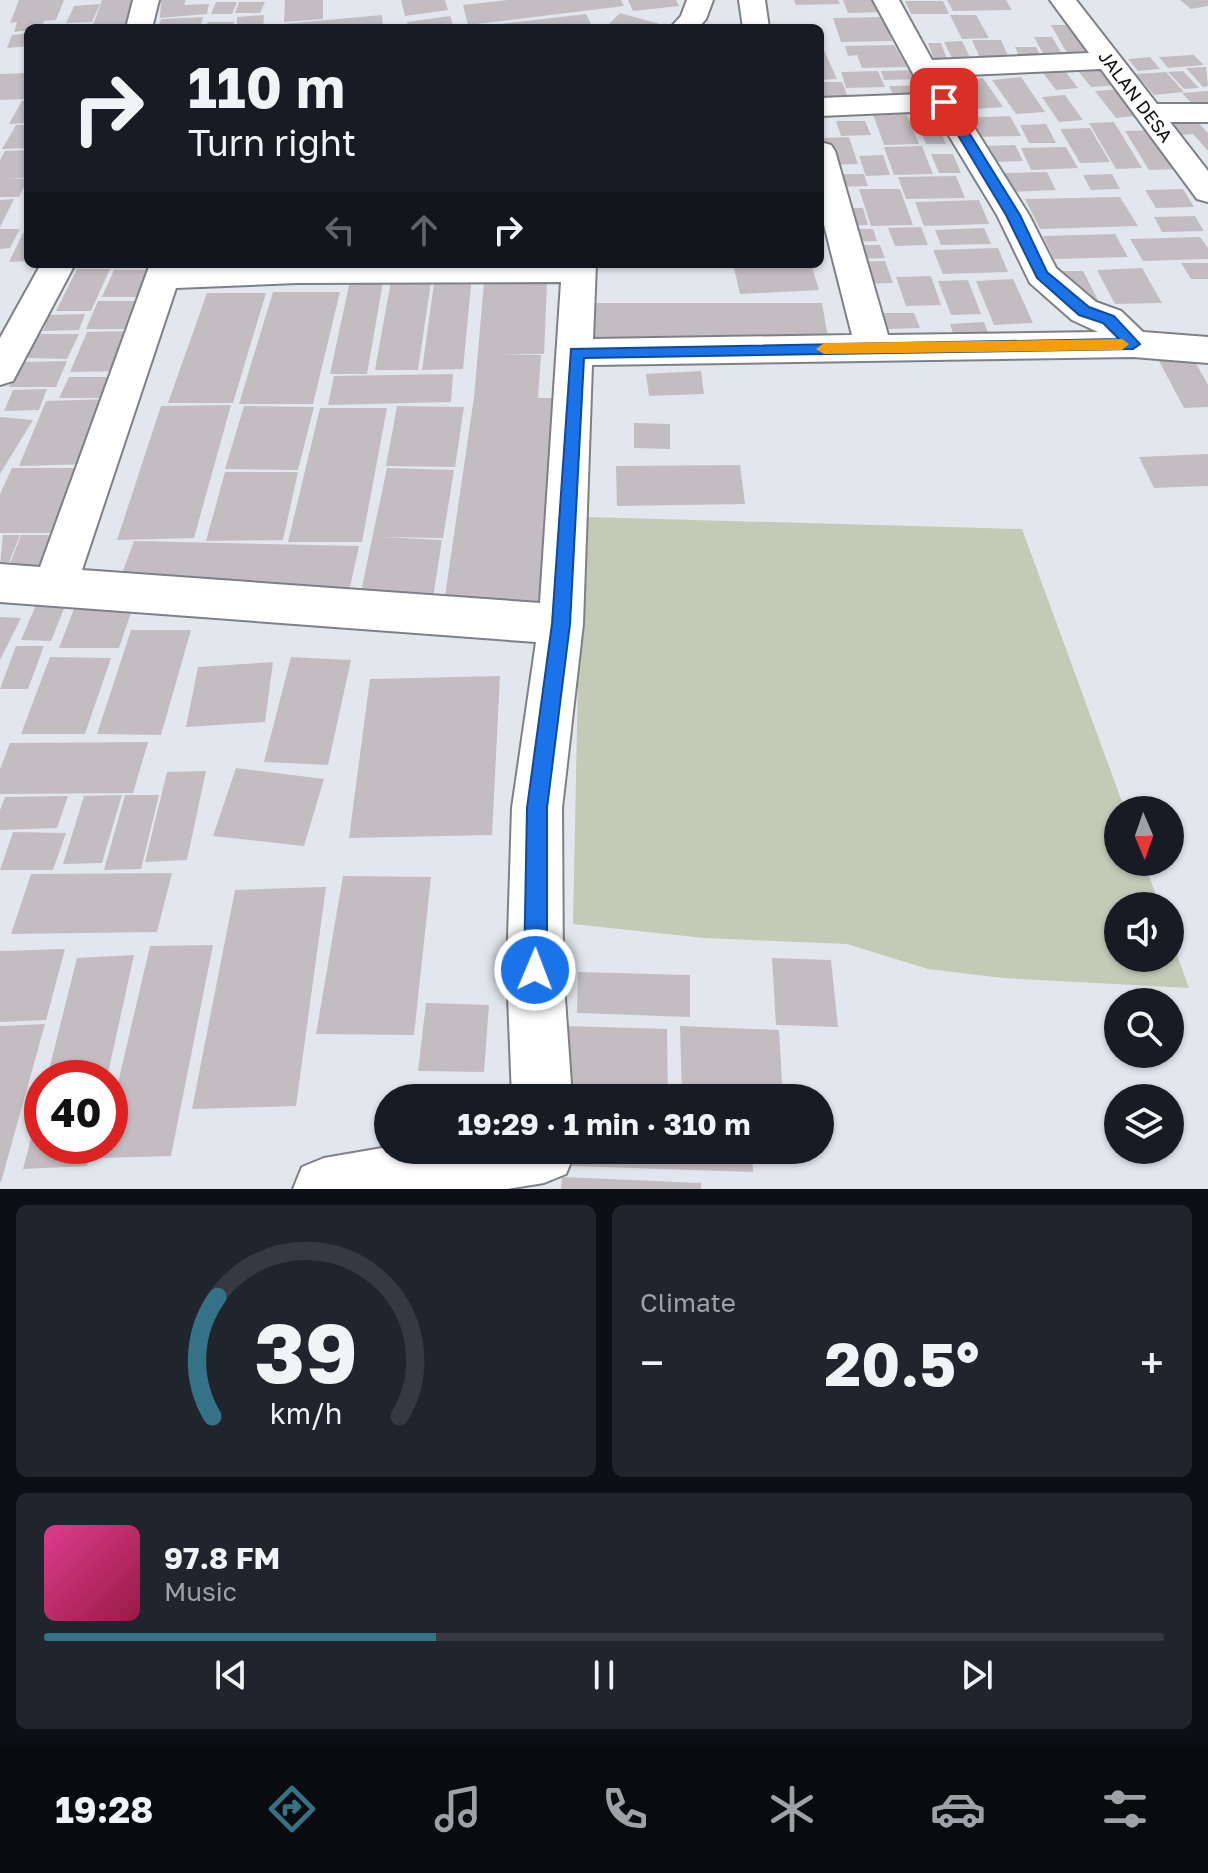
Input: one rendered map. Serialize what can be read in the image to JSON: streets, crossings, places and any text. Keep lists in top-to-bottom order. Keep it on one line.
{"streets":{"street":["JALAN DESA"]},"north":"bottom","page":{"turn":["110 m","Turn right"],"limit":"40","trip":"19:29 · 1 min · 310 m","tile":"Climate","heat":["−","20.5°","+"],"song":["97.8 FM","Music"],"tabs":"19:28","gauge":["39","km/h"]}}
